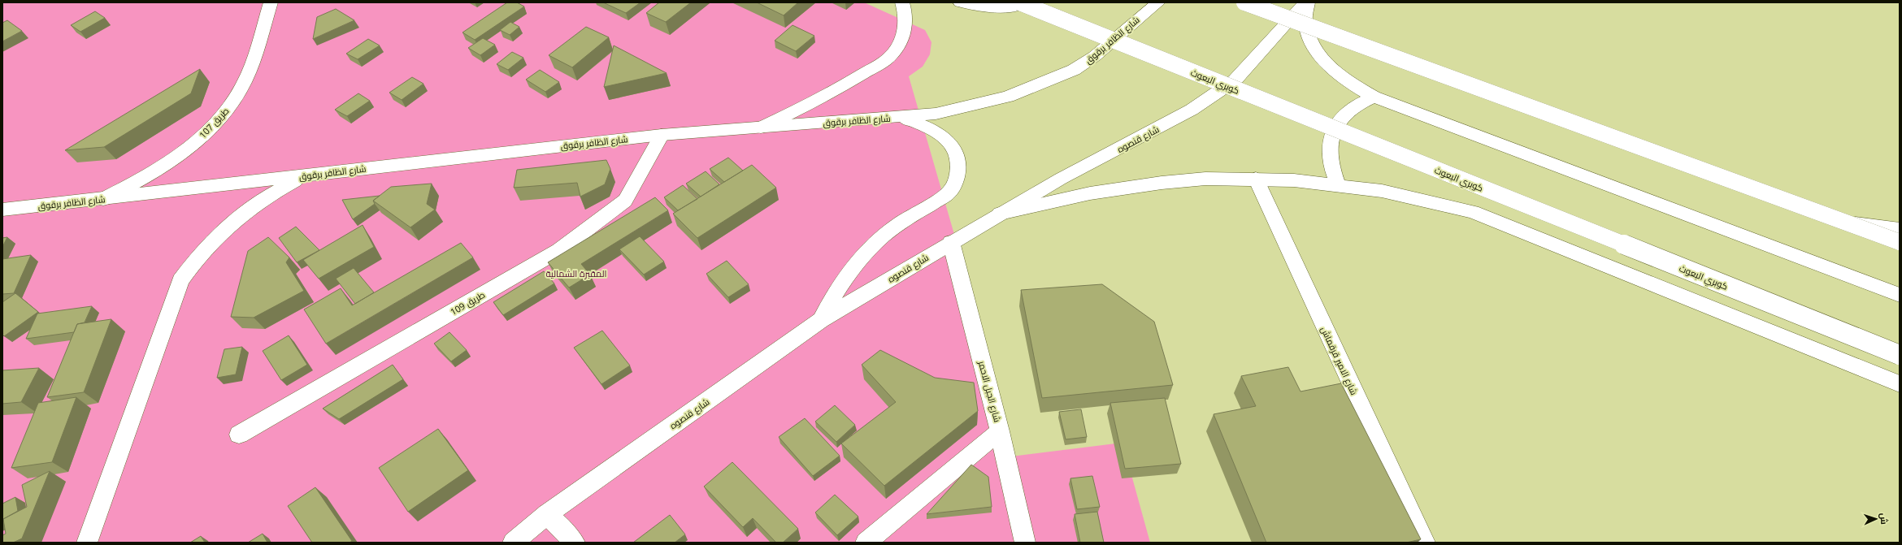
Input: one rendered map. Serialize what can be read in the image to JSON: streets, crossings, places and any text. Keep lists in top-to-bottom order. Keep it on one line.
{"streets":{"main road":["شارع الظافر برقوق","كوبري البعوث","طريق 107","شارع قنصوه","طريق 109","شارع الامير قرقماش","شارع الجبل الاحمر"]},"crossings":[["شارع الظافر برقوق","طريق 107"],["شارع الظافر برقوق","طريق 109"],["شارع قنصوه","شارع الجبل الاحمر"]],"parks":["المقبرة الشمالية"],"north":"right"}
